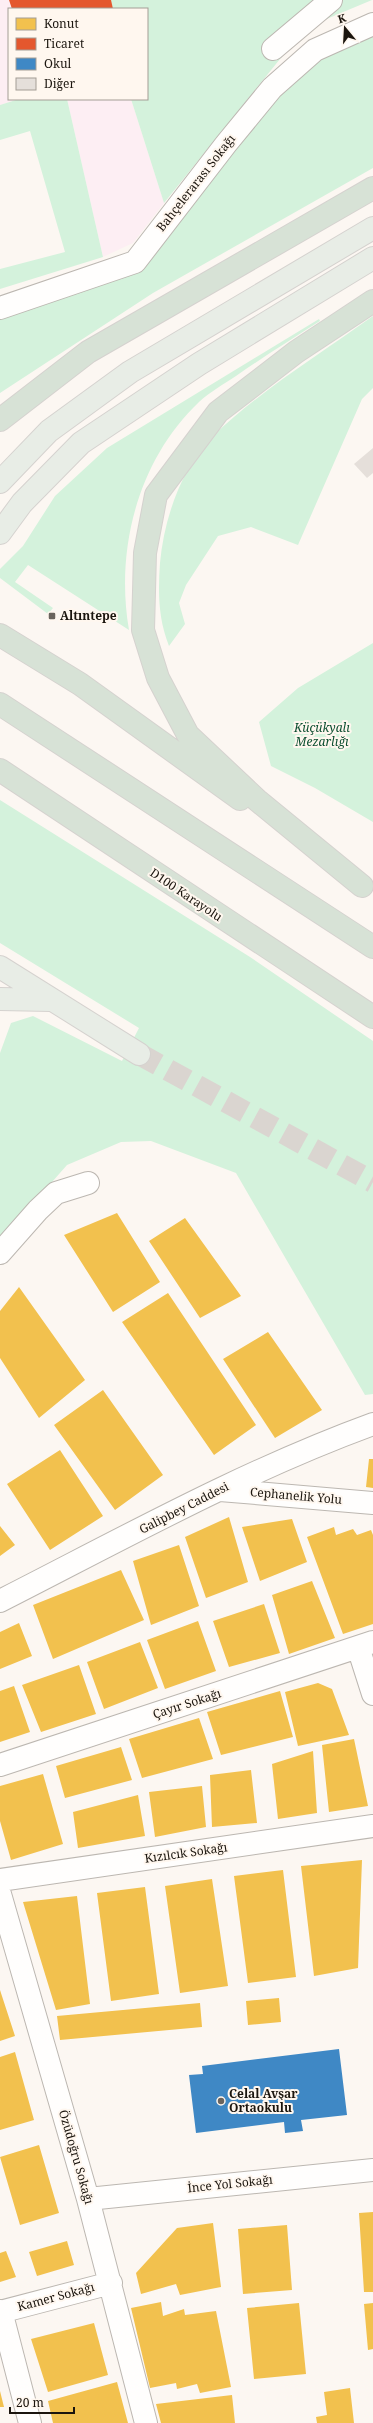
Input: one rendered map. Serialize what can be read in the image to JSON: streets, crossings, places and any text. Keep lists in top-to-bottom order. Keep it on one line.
{"streets":{"highway":["D100 Karayolu"],"street":["Bahçelerarası Sokağı","Cephanelik Yolu","Galipbey Caddesi","Çayır Sokağı","Kızılcık Sokağı","Özüdoğru Sokağı","İnce Yol Sokağı","Kamer Sokağı"]},"crossings":[["Cephanelik Yolu","Galipbey Caddesi"],["Özüdoğru Sokağı","İnce Yol Sokağı"],["Özüdoğru Sokağı","Kamer Sokağı"]],"parks":["Küçükyalı Mezarlığı"],"places":{"transit":["Altıntepe"],"other":["Celal Avşar Ortaokulu"]},"legend":["Konut","Ticaret","Okul","Diğer"],"scale_bar":"20 m","north":"top"}
